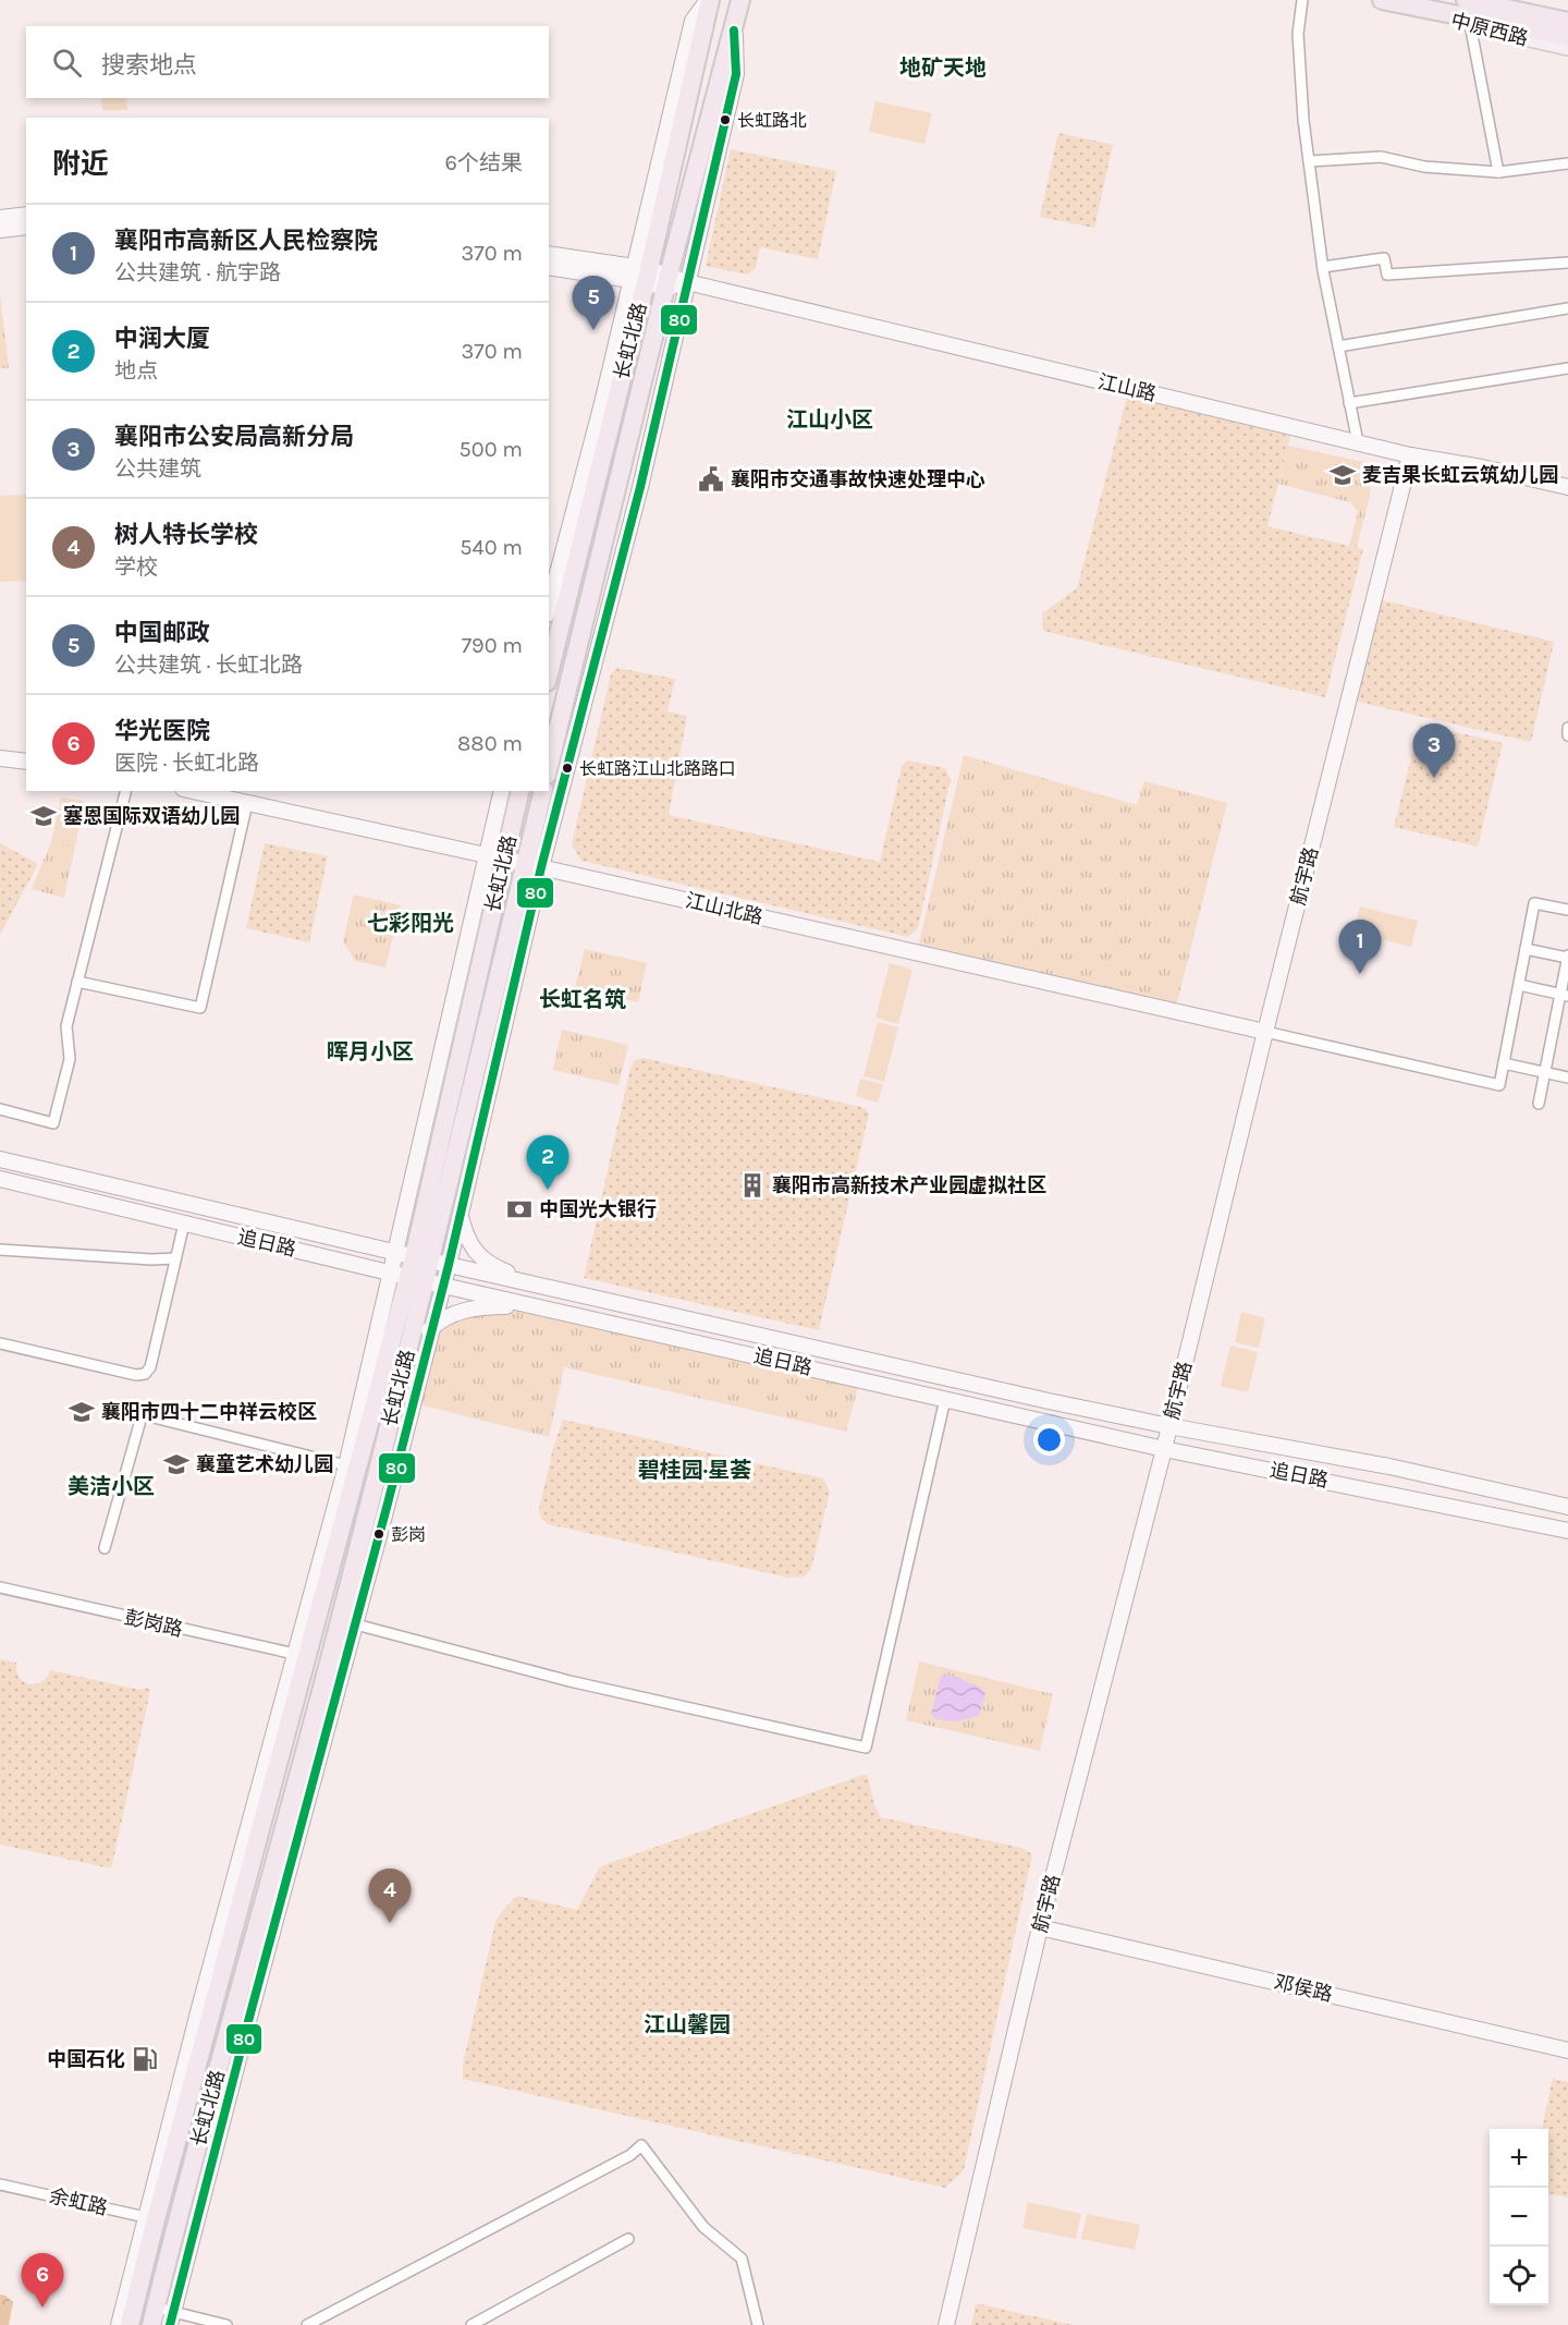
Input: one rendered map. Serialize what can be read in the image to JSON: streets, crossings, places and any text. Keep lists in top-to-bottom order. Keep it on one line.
{"streets":{"highway":["长虹北路"],"main road":["中原西路"],"street":["江山路","航宇路","江山北路","追日路","彭岗路","邓侯路","余虹路"]},"crossings":[["长虹北路","江山北路"],["长虹北路","追日路"],["长虹北路","彭岗路"],["长虹北路","余虹路"],["江山路","航宇路"],["航宇路","江山北路"],["航宇路","追日路"],["航宇路","邓侯路"]],"districts":["地矿天地","江山小区","七彩阳光","长虹名筑","晖月小区","碧桂园·星荟","美洁小区","江山馨园"],"places":{"other":["长虹路北","长虹路江山北路路口","彭岗"],"school or university":["麦吉果长虹云筑幼儿园","塞恩国际双语幼儿园","襄阳市四十二中祥云校区","襄童艺术幼儿园"],"public building":["襄阳市交通事故快速处理中心"],"building":["襄阳市高新技术产业园虚拟社区"],"bank":["中国光大银行"],"fuel station":["中国石化"]},"lines":["transit line 80"],"page":{"search":"搜索地点","heading":["附近","6个结果"],"list":[{"mark":"1","name":"襄阳市高新区人民检察院","note":"公共建筑 · 航宇路","value":"370 m"},{"mark":"2","name":"中润大厦","note":"地点","value":"370 m"},{"mark":"3","name":"襄阳市公安局高新分局","note":"公共建筑","value":"500 m"},{"mark":"4","name":"树人特长学校","note":"学校","value":"540 m"},{"mark":"5","name":"中国邮政","note":"公共建筑 · 长虹北路","value":"790 m"},{"mark":"6","name":"华光医院","note":"医院 · 长虹北路","value":"880 m"}],"pins":["5","3","1","2","4","6"],"map_buttons":["+","−"]}}
